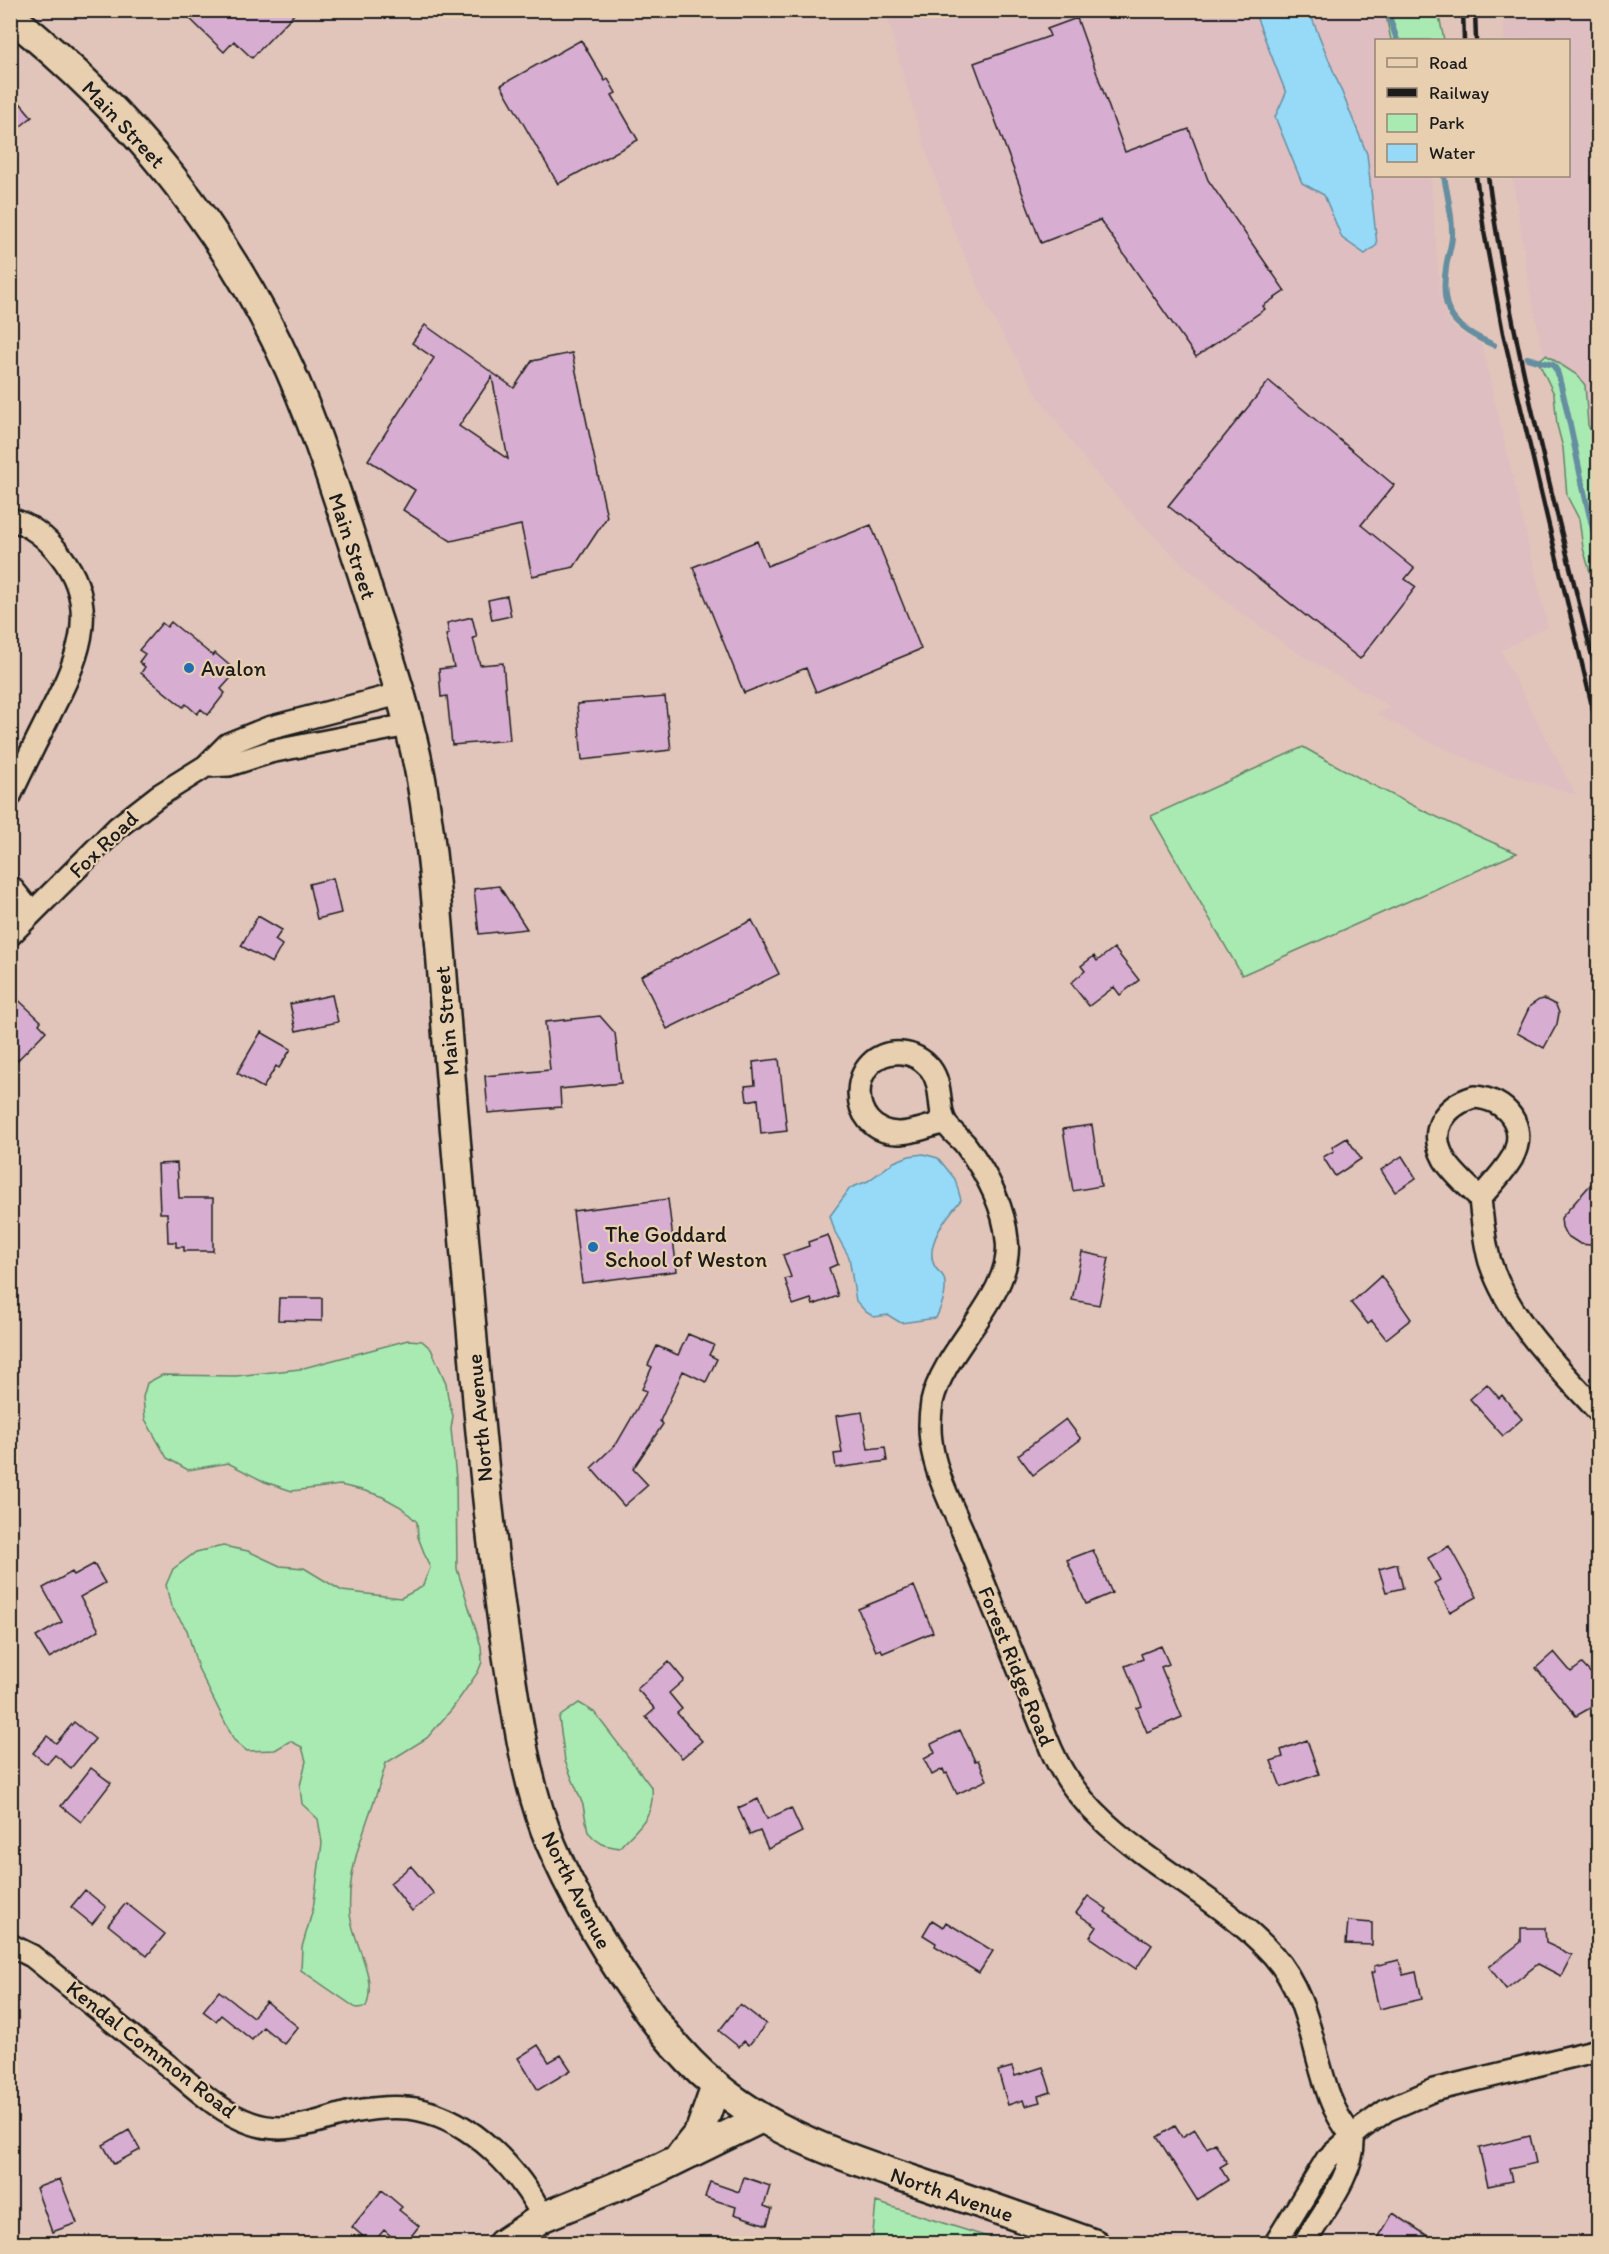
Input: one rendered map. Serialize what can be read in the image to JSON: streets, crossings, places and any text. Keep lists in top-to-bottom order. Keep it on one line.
{"streets":{"main road":["Main Street","North Avenue"],"street":["Fox Road","Forest Ridge Road","Kendal Common Road"]},"crossings":[["Main Street","Fox Road"],["Main Street","North Avenue"]],"places":["Avalon","The Goddard School of Weston"],"legend":["Road","Railway","Park","Water"]}
